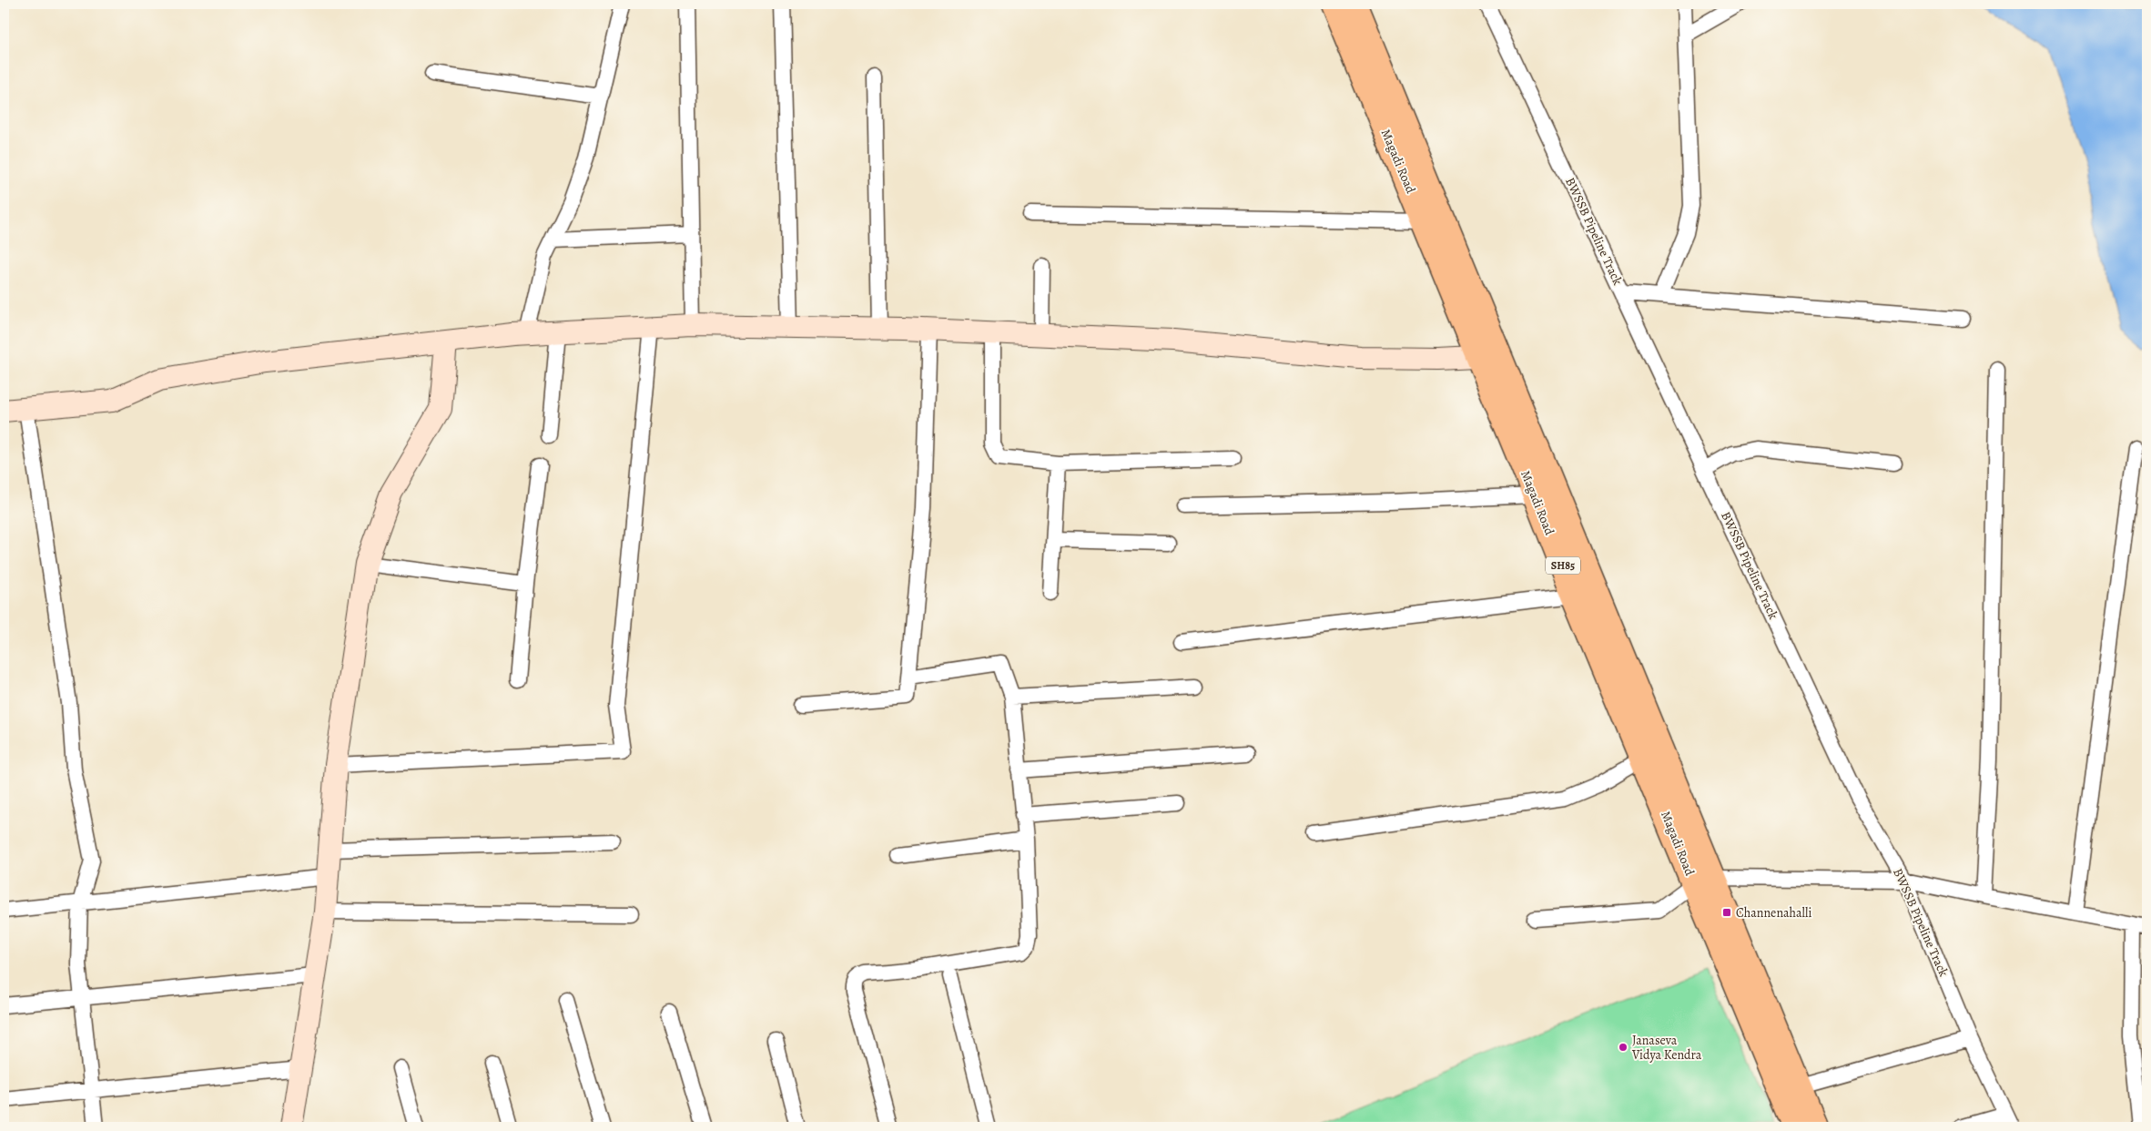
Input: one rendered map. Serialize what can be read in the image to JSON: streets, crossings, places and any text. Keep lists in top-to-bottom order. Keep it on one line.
{"streets":{"main road":["Magadi Road","SH85"],"street":["BWSSB Pipeline Track"]},"places":{"transit":["Channenahalli"],"other":["Janaseva Vidya Kendra"]}}
